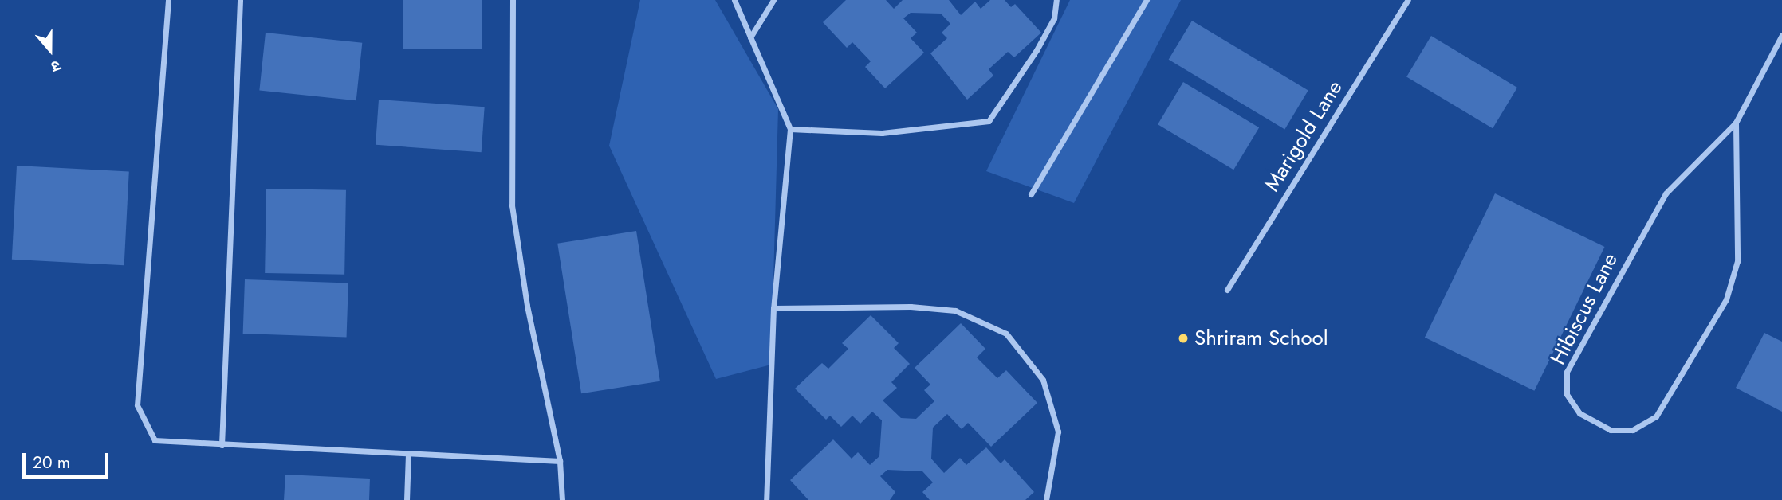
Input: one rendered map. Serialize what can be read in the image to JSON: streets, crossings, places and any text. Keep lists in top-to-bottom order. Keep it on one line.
{"streets":{"street":["Marigold Lane","Hibiscus Lane"]},"places":["Shriram School"],"scale_bar":"20 m","north":"bottom"}
